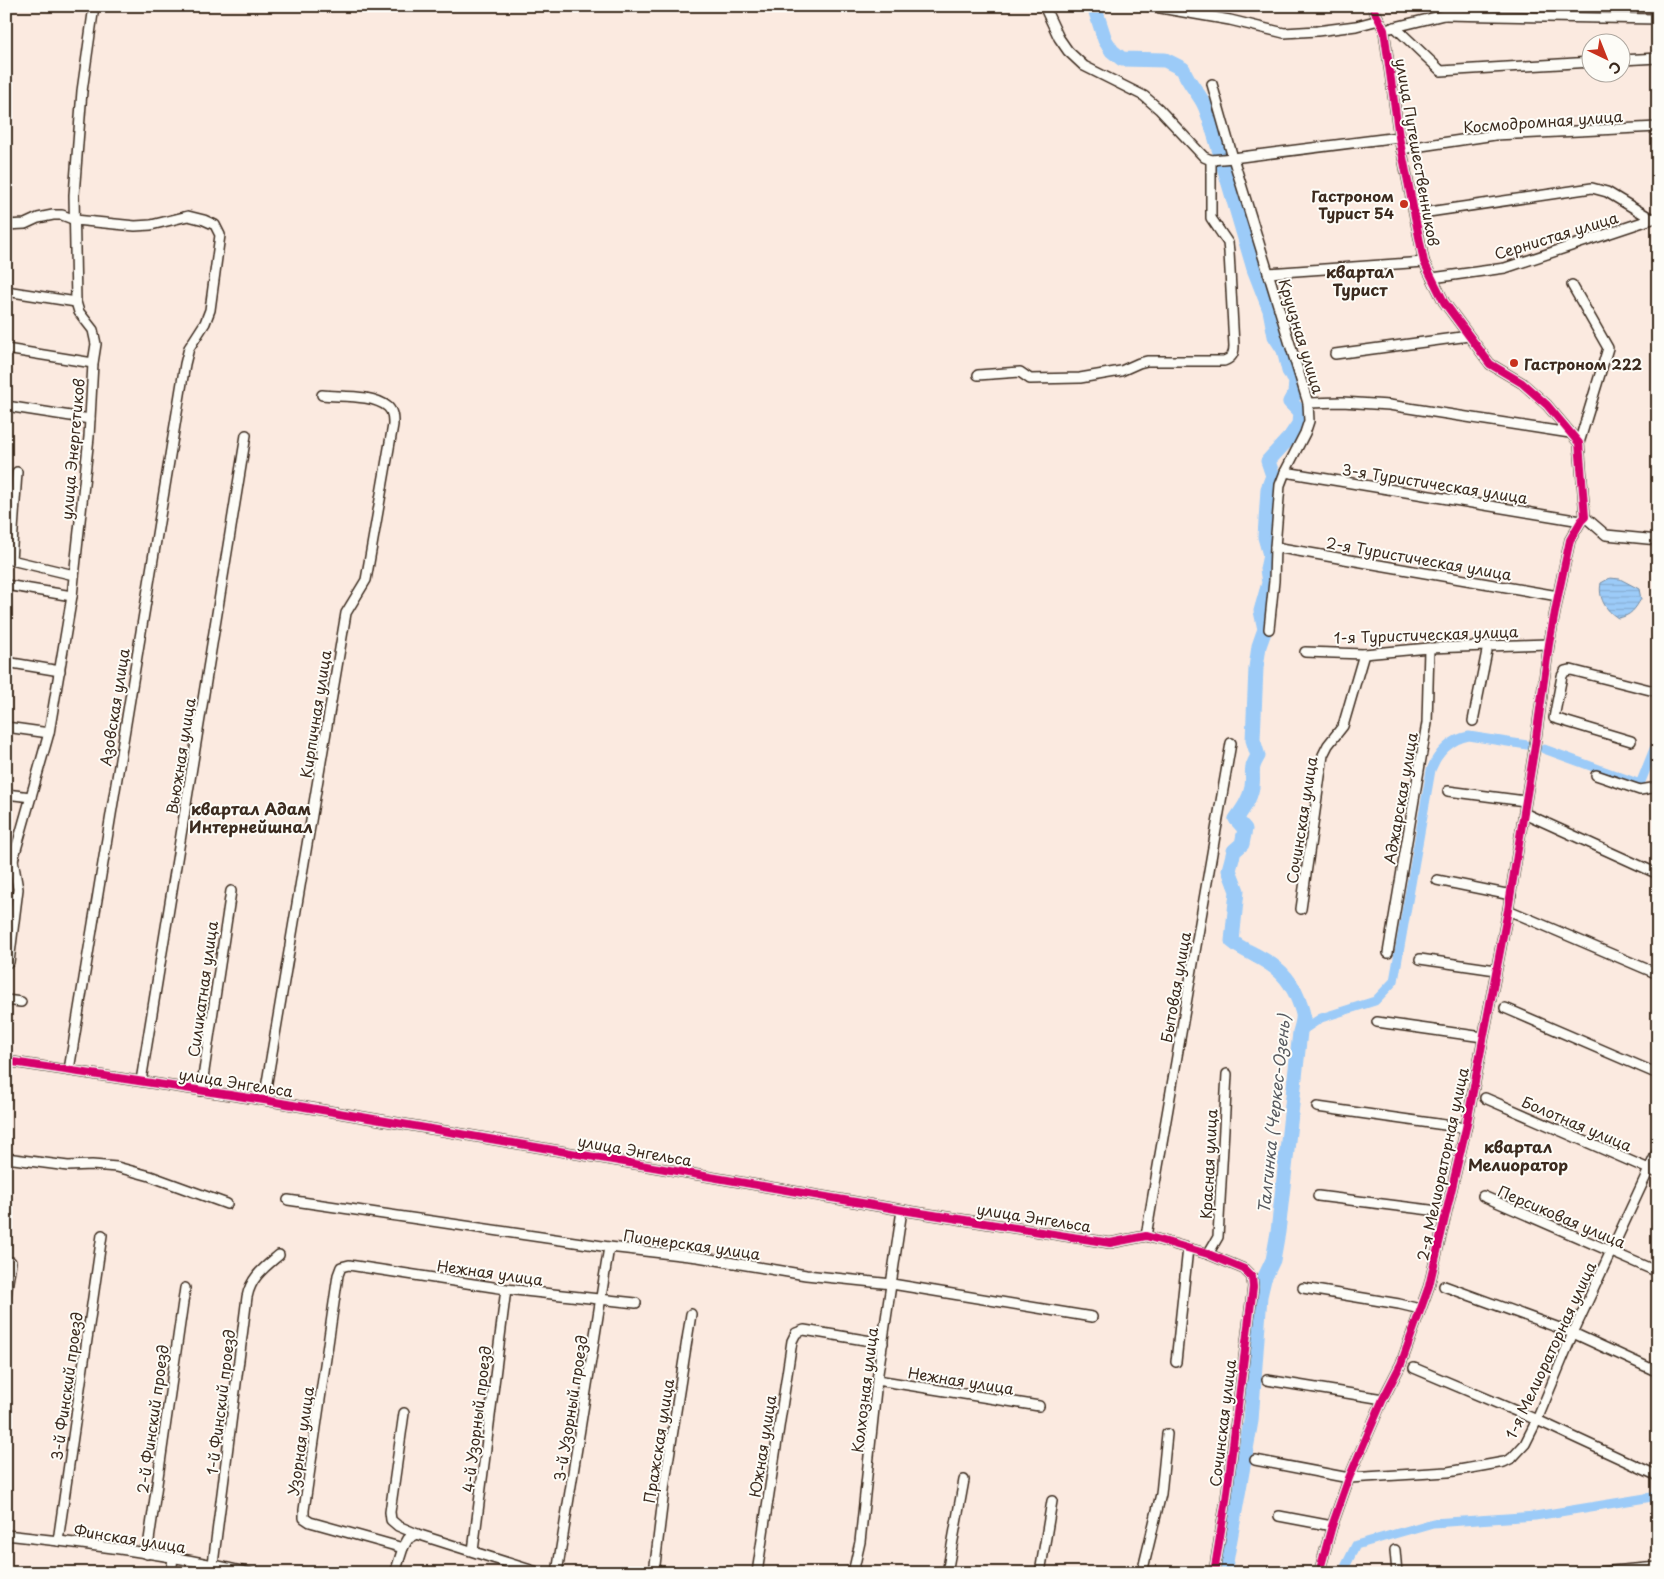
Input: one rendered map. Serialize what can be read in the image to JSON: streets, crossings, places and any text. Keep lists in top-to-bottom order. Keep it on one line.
{"streets":{"street":["Космодромная улица","улица Путешественников","Сернистая улица","Круизная улица","улица Энергетиков","3-я Туристическая улица","2-я Туристическая улица","1-я Туристическая улица","Азовская улица","Кирпичная улица","Вьюжная улица","Аджарская улица","Сочинская улица","Бытовая улица","Силикатная улица","улица Энгельса","Болотная улица","Красная улица","2-я Мелиораторная улица","Персиковая улица","Пионерская улица","Нежная улица","1-я Мелиораторная улица","3-й Финский проезд","Колхозная улица","1-й Финский проезд","3-й Узорный проезд","2-й Финский проезд","4-й Узорный проезд","Узорная улица","Пражская улица","Южная улица","Финская улица"]},"crossings":[["Космодромная улица","улица Путешественников"],["улица Путешественников","Сернистая улица"],["Круизная улица","3-я Туристическая улица"],["Круизная улица","2-я Туристическая улица"],["улица Энергетиков","Азовская улица"],["1-я Туристическая улица","Аджарская улица"],["1-я Туристическая улица","Сочинская улица"],["Азовская улица","улица Энгельса"],["Кирпичная улица","улица Энгельса"],["Вьюжная улица","улица Энгельса"],["Сочинская улица","улица Энгельса"],["Бытовая улица","улица Энгельса"],["Силикатная улица","улица Энгельса"],["улица Энгельса","Красная улица"],["улица Энгельса","Колхозная улица"],["Болотная улица","1-я Мелиораторная улица"],["2-я Мелиораторная улица","1-я Мелиораторная улица"],["Персиковая улица","1-я Мелиораторная улица"],["Пионерская улица","Колхозная улица"],["Пионерская улица","3-й Узорный проезд"],["Нежная улица","Колхозная улица"],["Нежная улица","3-й Узорный проезд"],["Нежная улица","4-й Узорный проезд"],["Нежная улица","Узорная улица"],["3-й Финский проезд","Финская улица"],["Колхозная улица","Южная улица"],["1-й Финский проезд","Финская улица"],["2-й Финский проезд","Финская улица"]],"districts":["квартал Турист","квартал Адам Интернейшнал","квартал Мелиоратор"],"water":["Талгинка (Черкес-Озень)"],"places":["Гастроном Турист 54","Гастроном 222"],"north":"bottom right"}
